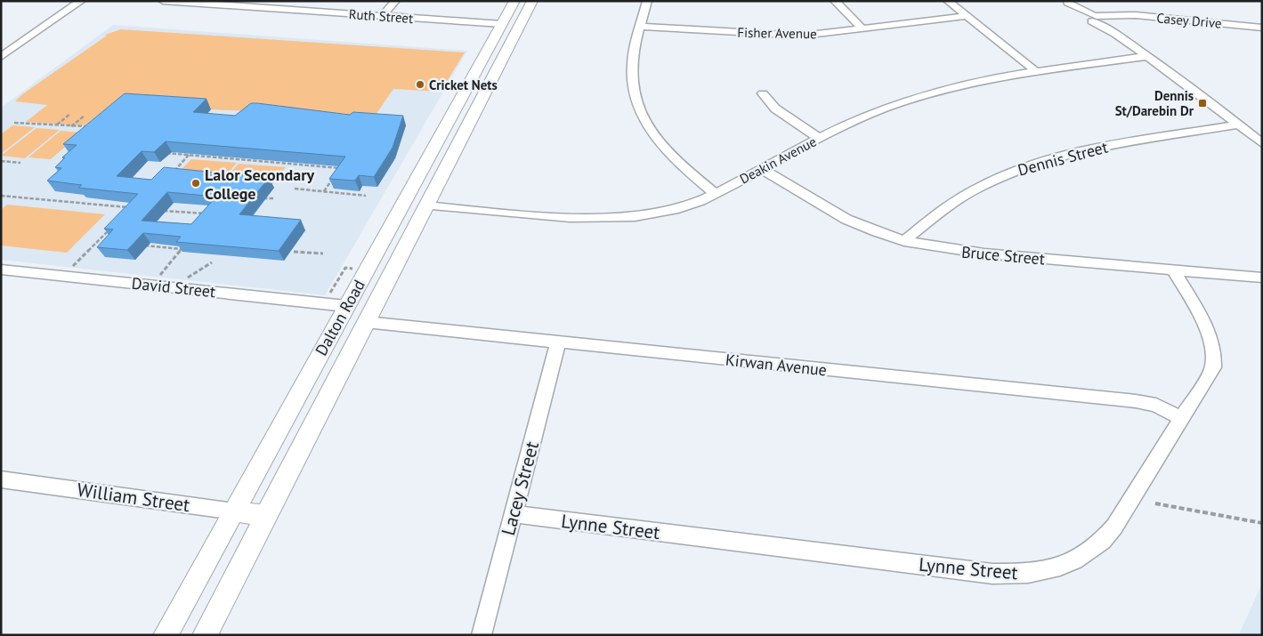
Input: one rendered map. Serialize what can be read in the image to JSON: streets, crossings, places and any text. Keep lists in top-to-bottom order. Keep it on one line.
{"streets":{"main road":["Deakin Avenue","Dalton Road","William Street"],"street":["Ruth Street","Casey Drive","Fisher Avenue","Dennis Street","Bruce Street","David Street","Kirwan Avenue","Lacey Street","Lynne Street"]},"crossings":[["Ruth Street","Dalton Road"],["Dennis Street","Bruce Street"],["Deakin Avenue","Bruce Street"],["Deakin Avenue","Dalton Road"],["Bruce Street","Lynne Street"],["David Street","Dalton Road"],["Dalton Road","Kirwan Avenue"],["Dalton Road","William Street"],["Kirwan Avenue","Lacey Street"],["Kirwan Avenue","Lynne Street"],["Lacey Street","Lynne Street"]],"places":{"other":["Cricket Nets","Lalor Secondary College"],"transit":["Dennis St/Darebin Dr"]}}
